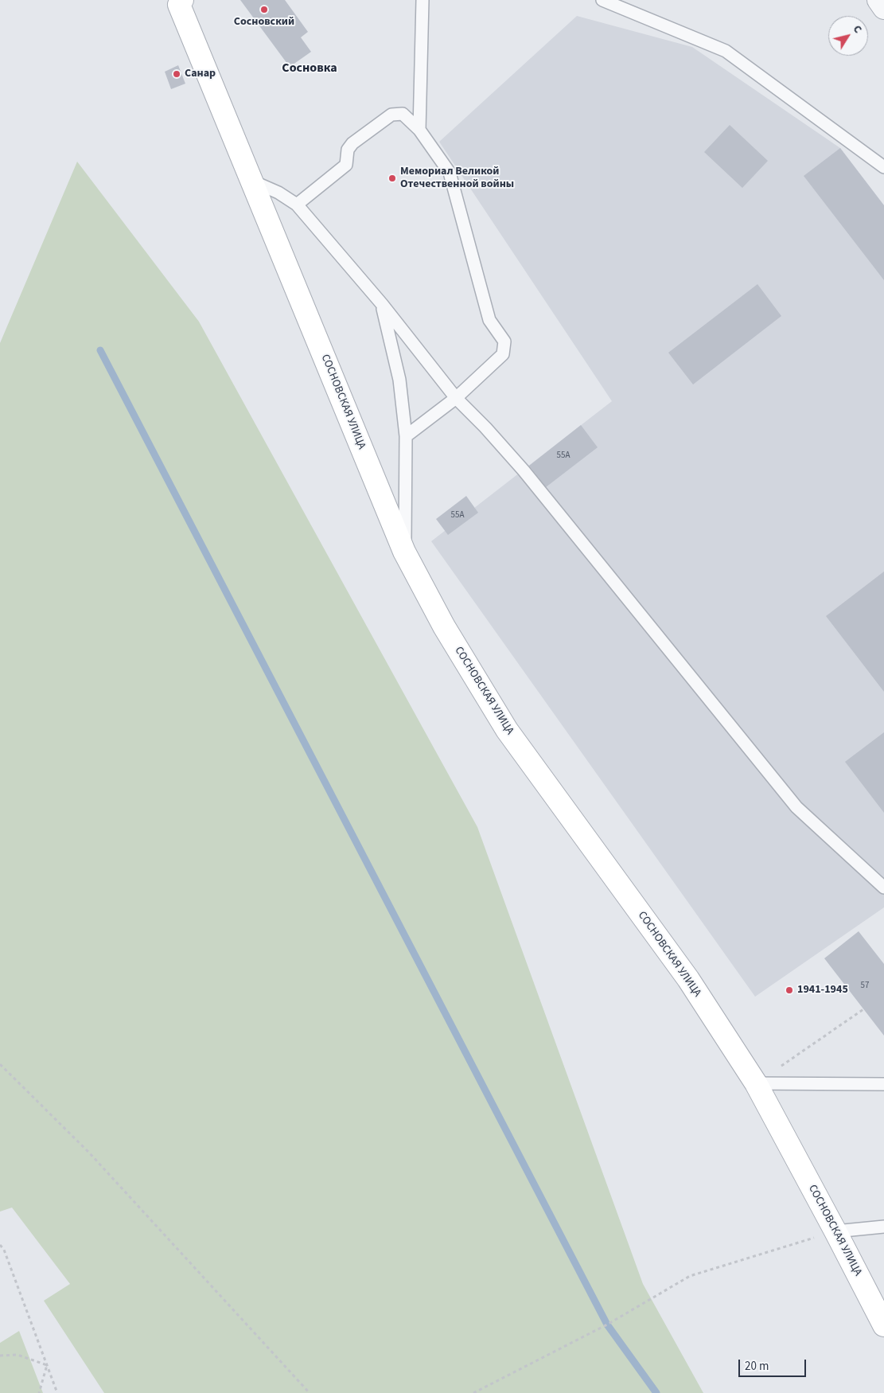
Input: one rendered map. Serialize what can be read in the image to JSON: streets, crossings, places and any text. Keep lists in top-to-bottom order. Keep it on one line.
{"streets":{"street":["СОСНОВСКАЯ УЛИЦА"]},"districts":["Сосновка"],"places":["Сосновский","Санар","Мемориал Великой Отечественной войны","1941-1945"],"house_numbers":["55А","55А","57"],"scale_bar":"20 m","north":"top right"}
